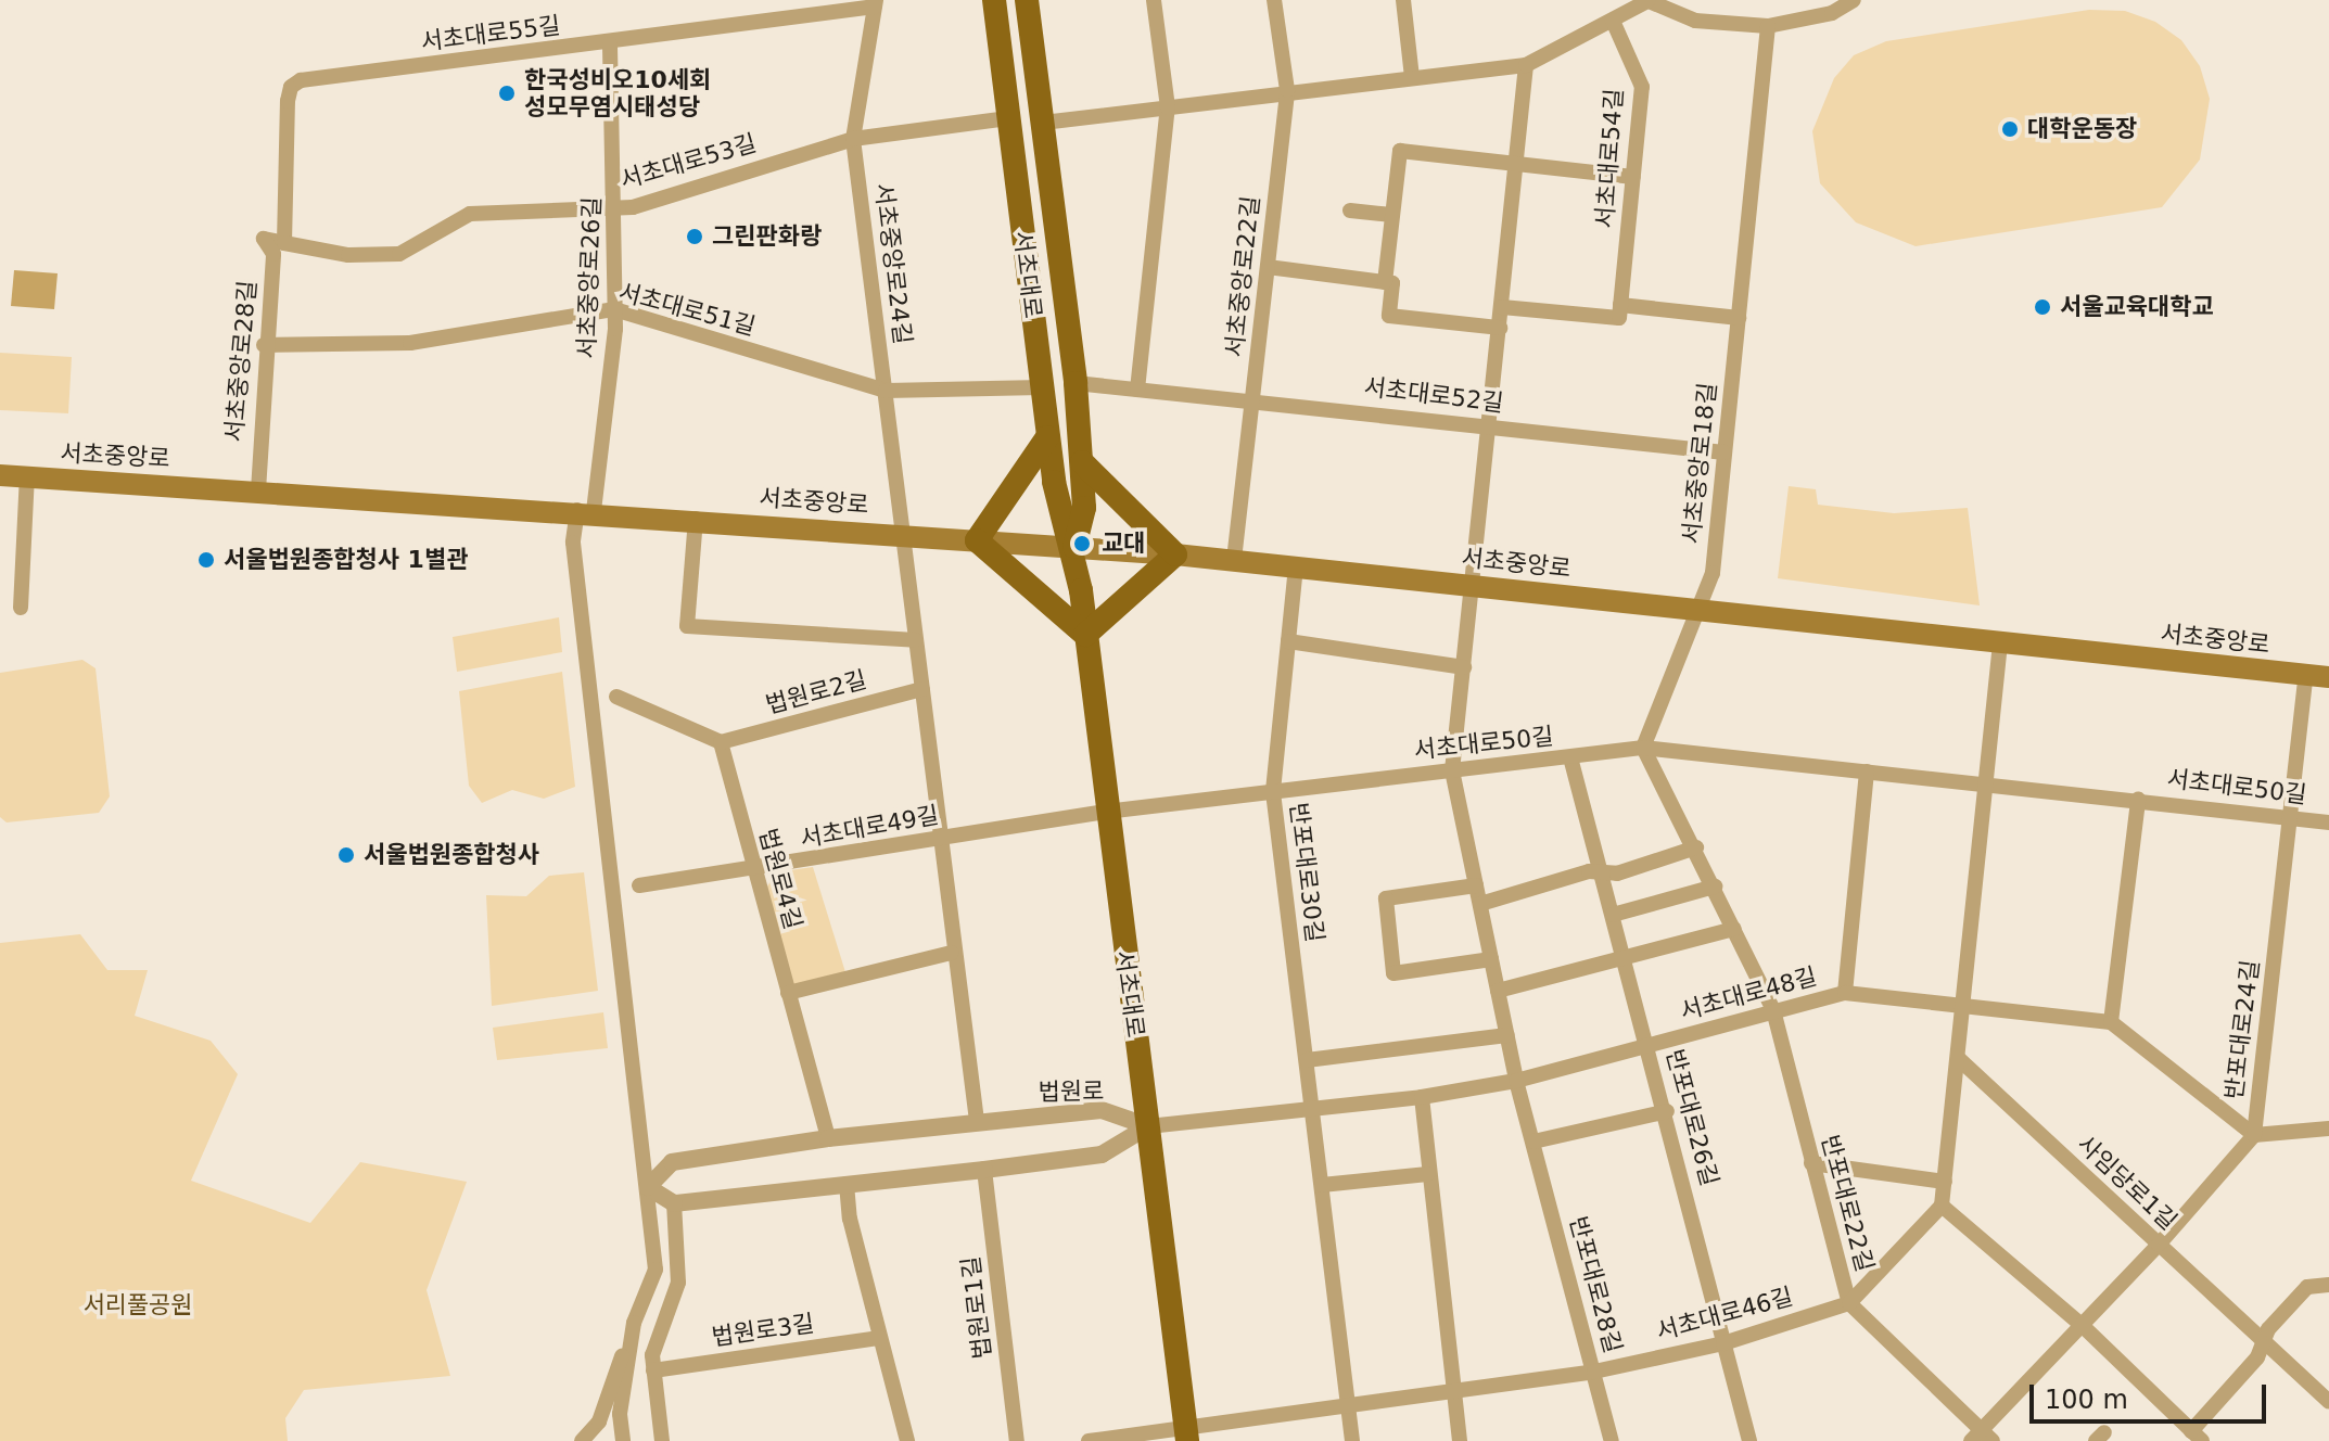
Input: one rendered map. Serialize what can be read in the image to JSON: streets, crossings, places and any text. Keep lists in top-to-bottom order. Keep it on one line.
{"streets":{"main road":["서초대로","서초중앙로"],"street":["서초대로55길","서초대로54길","서초대로53길","서초중앙로24길","서초중앙로22길","서초중앙로26길","서초대로51길","서초중앙로28길","서초대로52길","서초중앙로18길","법원로2길","서초대로50길","서초대로49길","반포대로30길","법원로4길","서초대로48길","반포대로24길","법원로","반포대로26길","사임당로1길","반포대로22길","반포대로28길","법원로1길","서초대로46길","법원로3길"]},"crossings":[["서초대로55길","서초대로53길"],["서초대로55길","서초중앙로24길"],["서초대로55길","서초중앙로26길"],["서초대로55길","서초중앙로28길"],["서초대로53길","서초중앙로24길"],["서초대로53길","서초대로"],["서초대로53길","서초중앙로26길"],["서초대로53길","서초중앙로28길"],["서초중앙로24길","서초대로51길"],["서초중앙로24길","서초중앙로"],["서초대로","서초대로51길"],["서초대로","서초대로52길"],["서초대로","서초중앙로"],["서초대로","서초대로50길"],["서초대로","서초대로49길"],["서초대로","서초대로48길"],["서초대로","법원로"],["서초대로","서초대로46길"],["서초중앙로22길","서초대로52길"],["서초중앙로22길","서초중앙로"],["서초중앙로26길","서초대로51길"],["서초중앙로26길","서초중앙로"],["서초중앙로26길","법원로"],["서초대로51길","서초중앙로28길"],["서초중앙로28길","서초중앙로"],["서초대로52길","서초중앙로18길"],["서초대로52길","반포대로28길"],["서초중앙로","서초중앙로18길"],["서초중앙로","반포대로30길"],["서초중앙로","반포대로24길"],["서초중앙로","반포대로28길"],["법원로2길","법원로4길"],["서초대로50길","서초대로49길"],["서초대로50길","반포대로30길"],["서초대로50길","서초대로48길"],["서초대로50길","반포대로24길"],["서초대로50길","반포대로26길"],["서초대로50길","반포대로22길"],["서초대로50길","반포대로28길"],["서초대로49길","법원로4길"],["반포대로30길","서초대로48길"],["반포대로30길","서초대로46길"],["법원로4길","법원로"],["서초대로48길","법원로"],["서초대로48길","반포대로26길"],["서초대로48길","반포대로22길"],["서초대로48길","반포대로28길"],["반포대로24길","사임당로1길"],["반포대로24길","반포대로22길"],["반포대로26길","서초대로46길"],["반포대로22길","서초대로46길"],["반포대로28길","서초대로46길"]],"parks":["서리풀공원"],"places":["한국성비오10세회 성모무염시태성당","대학운동장","그린판화랑","서울교육대학교","교대","서울법원종합청사 1별관","서울법원종합청사"],"scale_bar":"100 m"}
